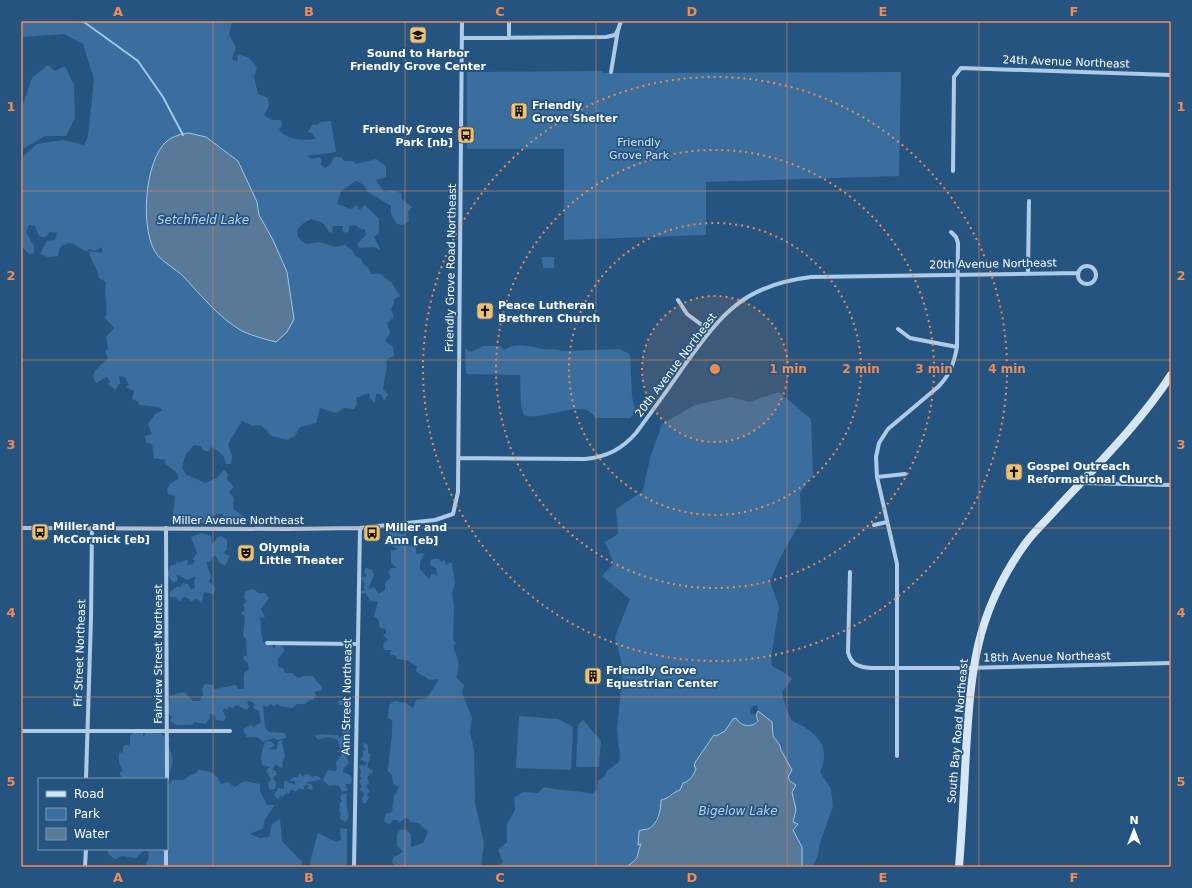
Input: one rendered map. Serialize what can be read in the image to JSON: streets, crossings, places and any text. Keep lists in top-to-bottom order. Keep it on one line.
{"streets":{"street":["24th Avenue Northeast","20th Avenue Northeast","Friendly Grove Road Northeast","Miller Avenue Northeast","Fir Street Northeast","Fairview Street Northeast","18th Avenue Northeast","Ann Street Northeast","South Bay Road Northeast"]},"crossings":[["20th Avenue Northeast","Friendly Grove Road Northeast"],["Friendly Grove Road Northeast","Miller Avenue Northeast"],["Miller Avenue Northeast","Fir Street Northeast"],["Miller Avenue Northeast","Fairview Street Northeast"],["Miller Avenue Northeast","Ann Street Northeast"],["18th Avenue Northeast","South Bay Road Northeast"]],"water":["Setchfield Lake","Bigelow Lake"],"parks":["Friendly Grove Park"],"places":{"school or university":["Sound to Harbor Friendly Grove Center"],"building":["Friendly Grove Shelter","Friendly Grove Equestrian Center"],"bus stop":["Friendly Grove Park [nb]","Miller and McCormick [eb]","Miller and Ann [eb]"],"church":["Peace Lutheran Brethren Church","Gospel Outreach Reformational Church"],"theatre":["Olympia Little Theater"]},"legend":["Road","Park","Water"],"north":"top","grid":{"columns":["A","B","C","D","E","F"],"rows":["1","2","3","4","5"]},"rings":["1 min","2 min","3 min","4 min"]}
